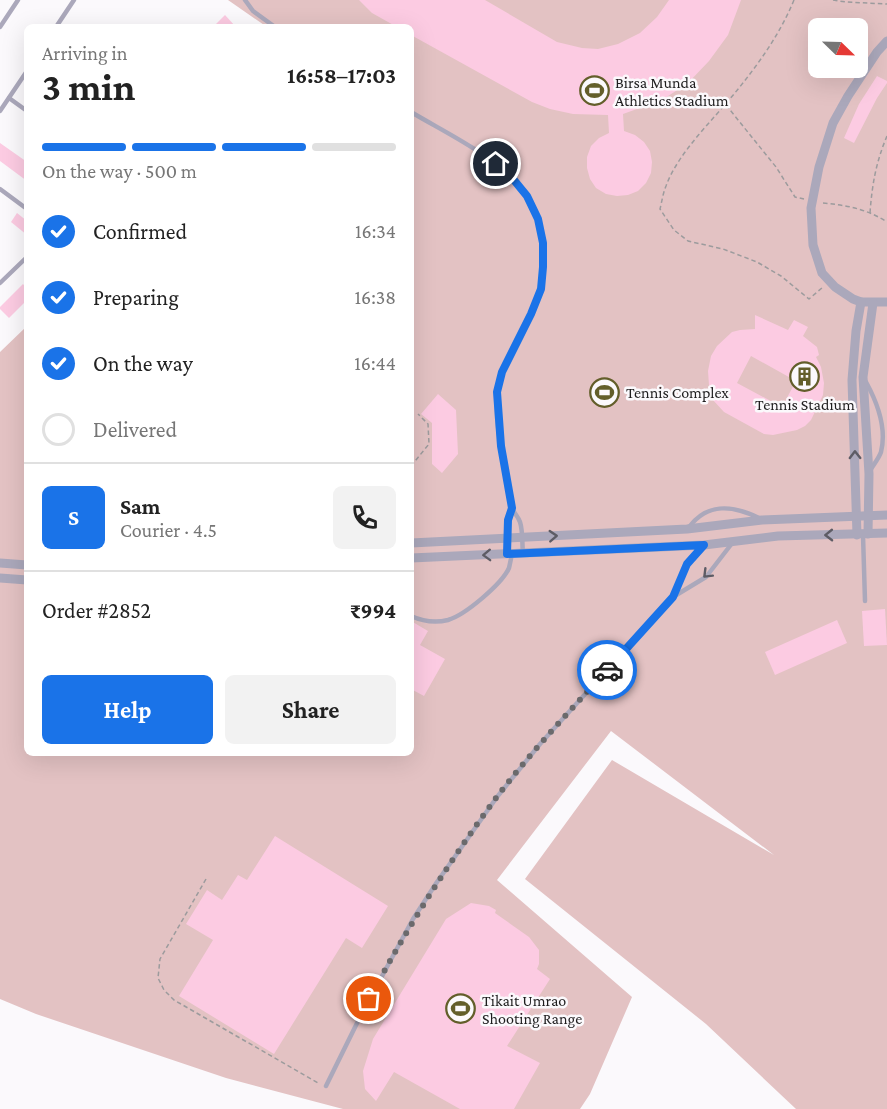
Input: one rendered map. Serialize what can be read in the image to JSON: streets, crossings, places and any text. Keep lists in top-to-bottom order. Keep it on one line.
{"places":{"sports":["Birsa Munda Athletics Stadium","Tennis Complex","Tikait Umrao Shooting Range"],"building":["Tennis Stadium"]},"north":"bottom right","page":{"heading":["3 min","Arriving in","16:58–17:03"],"panel":["Sam","Courier · 4.5","Order #2852","₹994"],"bar":"On the way · 500 m","list":[["Confirmed","16:34"],["Preparing","16:38"],["On the way","16:44"],"Delivered"],"round":"S","buttons":["Help","Share"]}}
